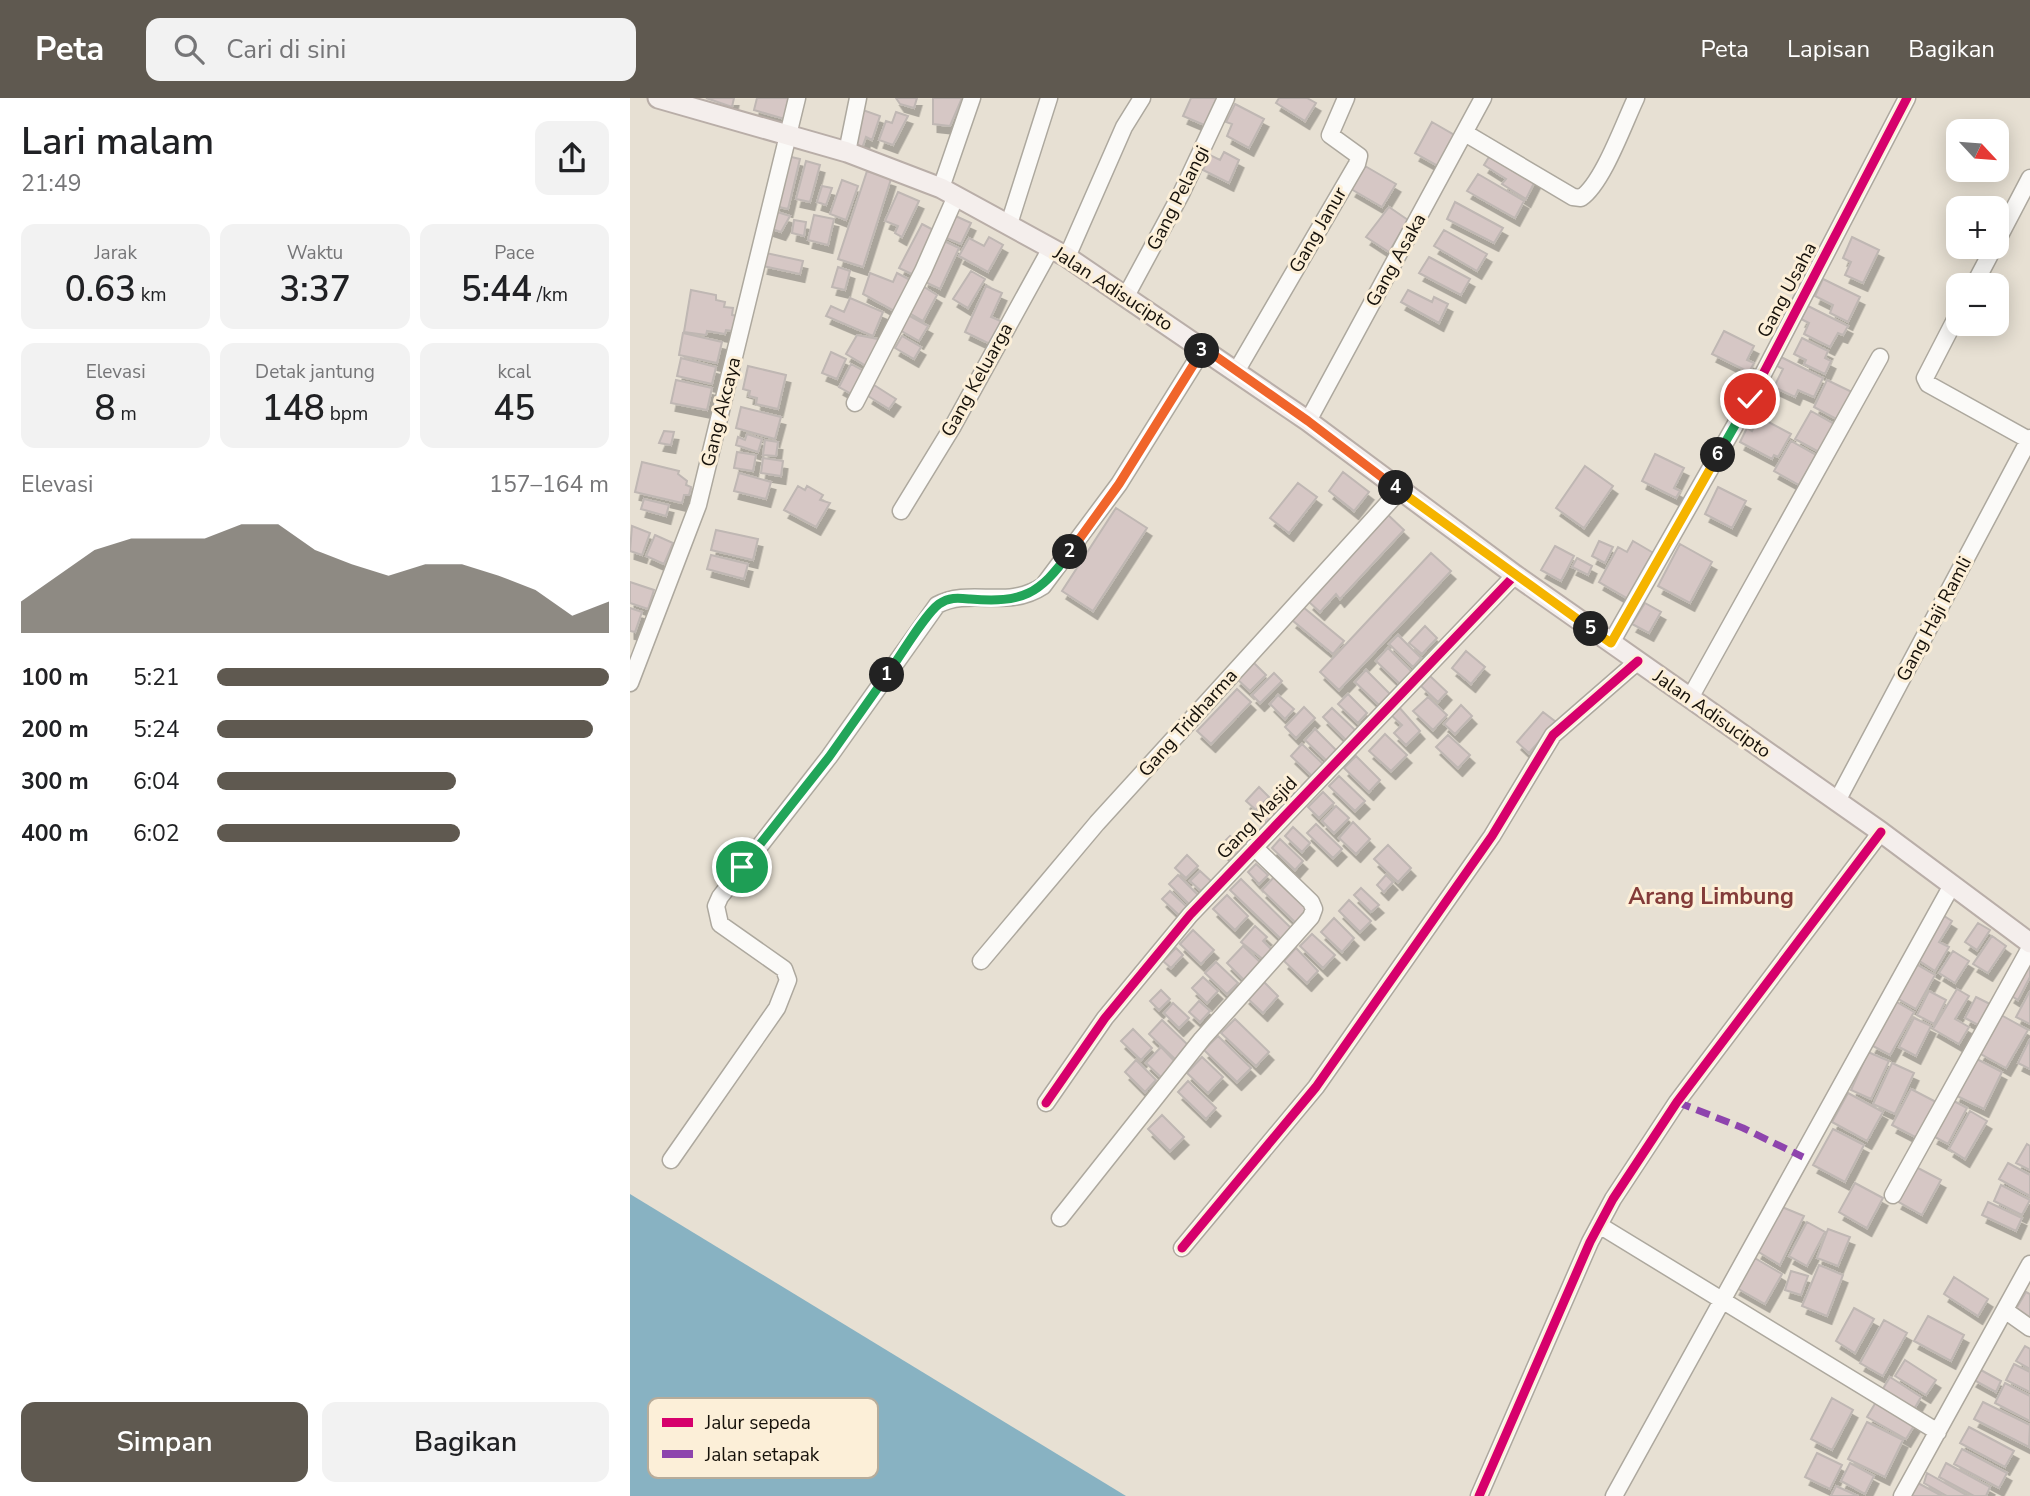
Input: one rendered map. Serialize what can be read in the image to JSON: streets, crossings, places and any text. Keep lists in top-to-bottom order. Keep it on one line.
{"streets":{"main road":["Jalan Adisucipto"],"street":["Gang Pelangi","Gang Janur","Gang Asaka","Gang Usaha","Gang Keluarga","Gang Akcaya","Gang Haji Ramli","Gang Tridharma","Gang Masjid"]},"crossings":[["Gang Pelangi","Jalan Adisucipto"],["Gang Janur","Jalan Adisucipto"],["Gang Asaka","Jalan Adisucipto"],["Jalan Adisucipto","Gang Usaha"],["Jalan Adisucipto","Gang Keluarga"],["Jalan Adisucipto","Gang Akcaya"],["Jalan Adisucipto","Gang Haji Ramli"],["Jalan Adisucipto","Gang Tridharma"],["Jalan Adisucipto","Gang Masjid"]],"districts":["Arang Limbung"],"legend":["Jalur sepeda","Jalan setapak"],"north":"bottom right","page":{"header":"Peta","search":"Cari di sini","nav":["Peta","Lapisan","Bagikan"],"heading":["Lari malam","21:49"],"map_buttons":["+","−"],"stats":[["Jarak","0.63 km"],["Waktu","3:37"],["Pace","5:44 /km"],["Elevasi","8 m"],["Detak jantung","148 bpm"],["kcal","45"]],"pins":["3","6","4","2","5","1"],"chart":["Elevasi","157–164 m"],"list":[{"name":"100 m","note":"5:21"},{"name":"200 m","note":"5:24"},{"name":"300 m","note":"6:04"},{"name":"400 m","note":"6:02"}],"buttons":["Simpan","Bagikan"]}}
